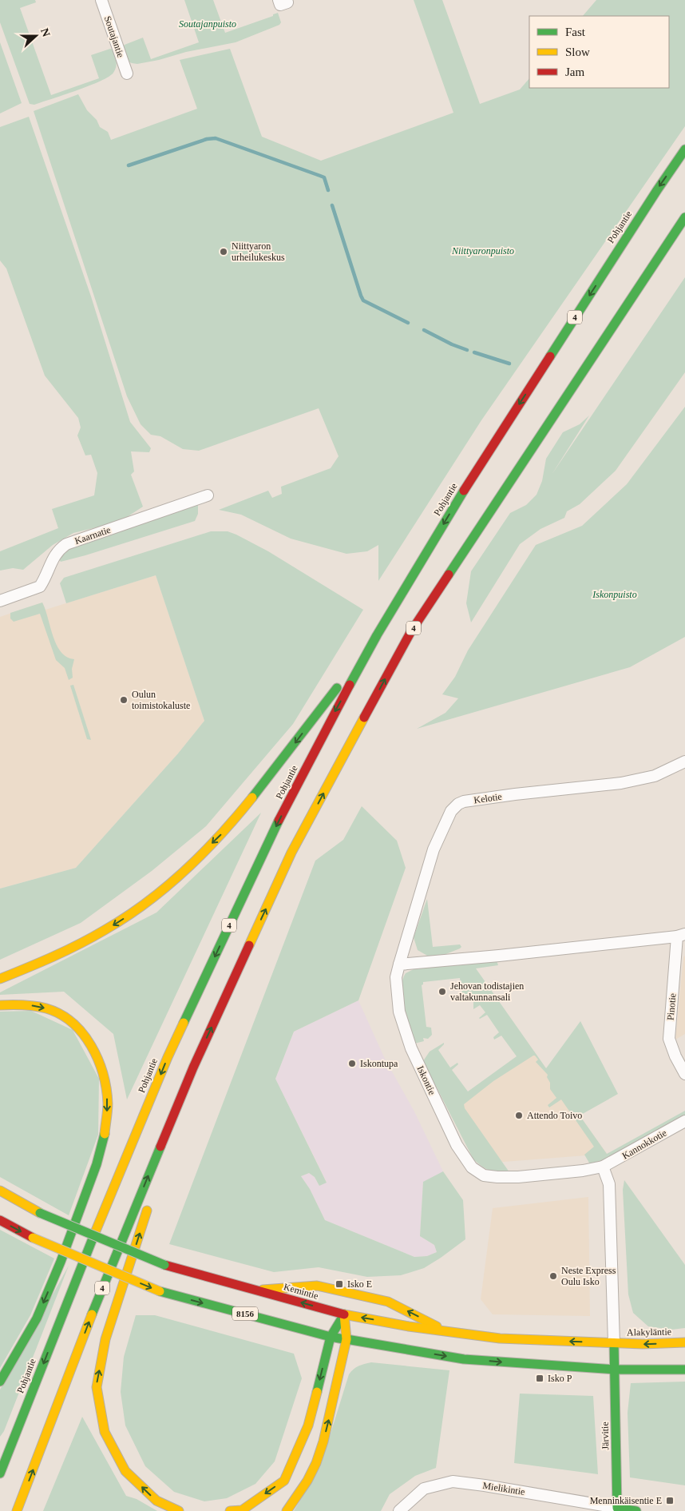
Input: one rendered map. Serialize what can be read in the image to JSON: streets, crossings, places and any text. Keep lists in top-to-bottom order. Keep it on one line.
{"streets":{"main road":["Pohjantie","4","Kemintie","8156","Alakyläntie","Järvitie"],"street":["Soutajantie","Kaarnatie","Kelotie","Pinotie","Iskontie","Kannokkotie","Mielikintie"]},"crossings":[["Kelotie","Iskontie"],["Iskontie","Kannokkotie"],["Kemintie","Alakyläntie"],["Kemintie","Järvitie"],["Alakyläntie","Järvitie"],["Järvitie","Mielikintie"]],"parks":["Soutajanpuisto","Niittyaronpuisto","Iskonpuisto"],"places":{"other":["Niittyaron urheilukeskus","Oulun toimistokaluste","Jehovan todistajien valtakunnansali","Iskontupa","Attendo Toivo","Neste Express Oulu Isko"],"transit":["Isko E","Isko P","Menninkäisentie E"]},"legend":["Fast","Slow","Jam"],"north":"right"}
